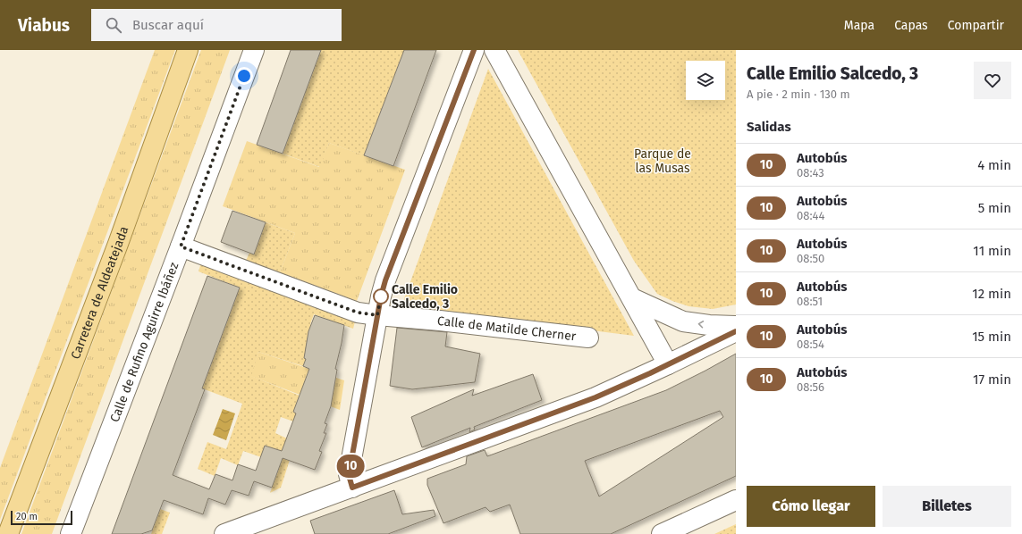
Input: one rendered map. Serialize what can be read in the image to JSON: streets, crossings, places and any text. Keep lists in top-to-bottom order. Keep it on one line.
{"streets":{"main road":["Carretera de Aldeatejada"],"street":["Calle de Matilde Cherner","Calle de Rufino Aguirre Ibáñez"]},"crossings":[["Calle de Matilde Cherner","Calle de Rufino Aguirre Ibáñez"]],"parks":["Parque de las Musas"],"places":["Calle Emilio Salcedo, 3"],"lines":["bus line 10"],"scale_bar":"20 m","page":{"header":"Viabus","search":"Buscar aquí","nav":["Mapa","Capas","Compartir"],"on_map":"10","heading":[["Calle Emilio Salcedo, 3","A pie · 2 min · 130 m"],"Salidas"],"list":[{"mark":"10","name":"Autobús","note":"08:43","value":"4 min"},{"mark":"10","name":"Autobús","note":"08:44","value":"5 min"},{"mark":"10","name":"Autobús","note":"08:50","value":"11 min"},{"mark":"10","name":"Autobús","note":"08:51","value":"12 min"},{"mark":"10","name":"Autobús","note":"08:54","value":"15 min"},{"mark":"10","name":"Autobús","note":"08:56","value":"17 min"}],"buttons":["Cómo llegar","Billetes"],"scale":"20 m"}}
